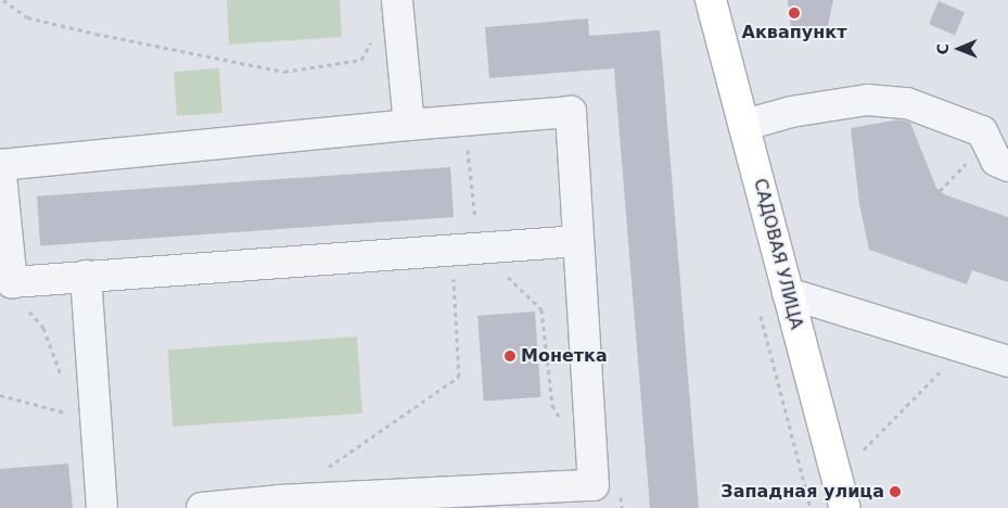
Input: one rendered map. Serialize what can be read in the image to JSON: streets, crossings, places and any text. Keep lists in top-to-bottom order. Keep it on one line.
{"streets":{"main road":["САДОВАЯ УЛИЦА"]},"places":["Аквапункт","Монетка","Западная улица"],"north":"left"}
